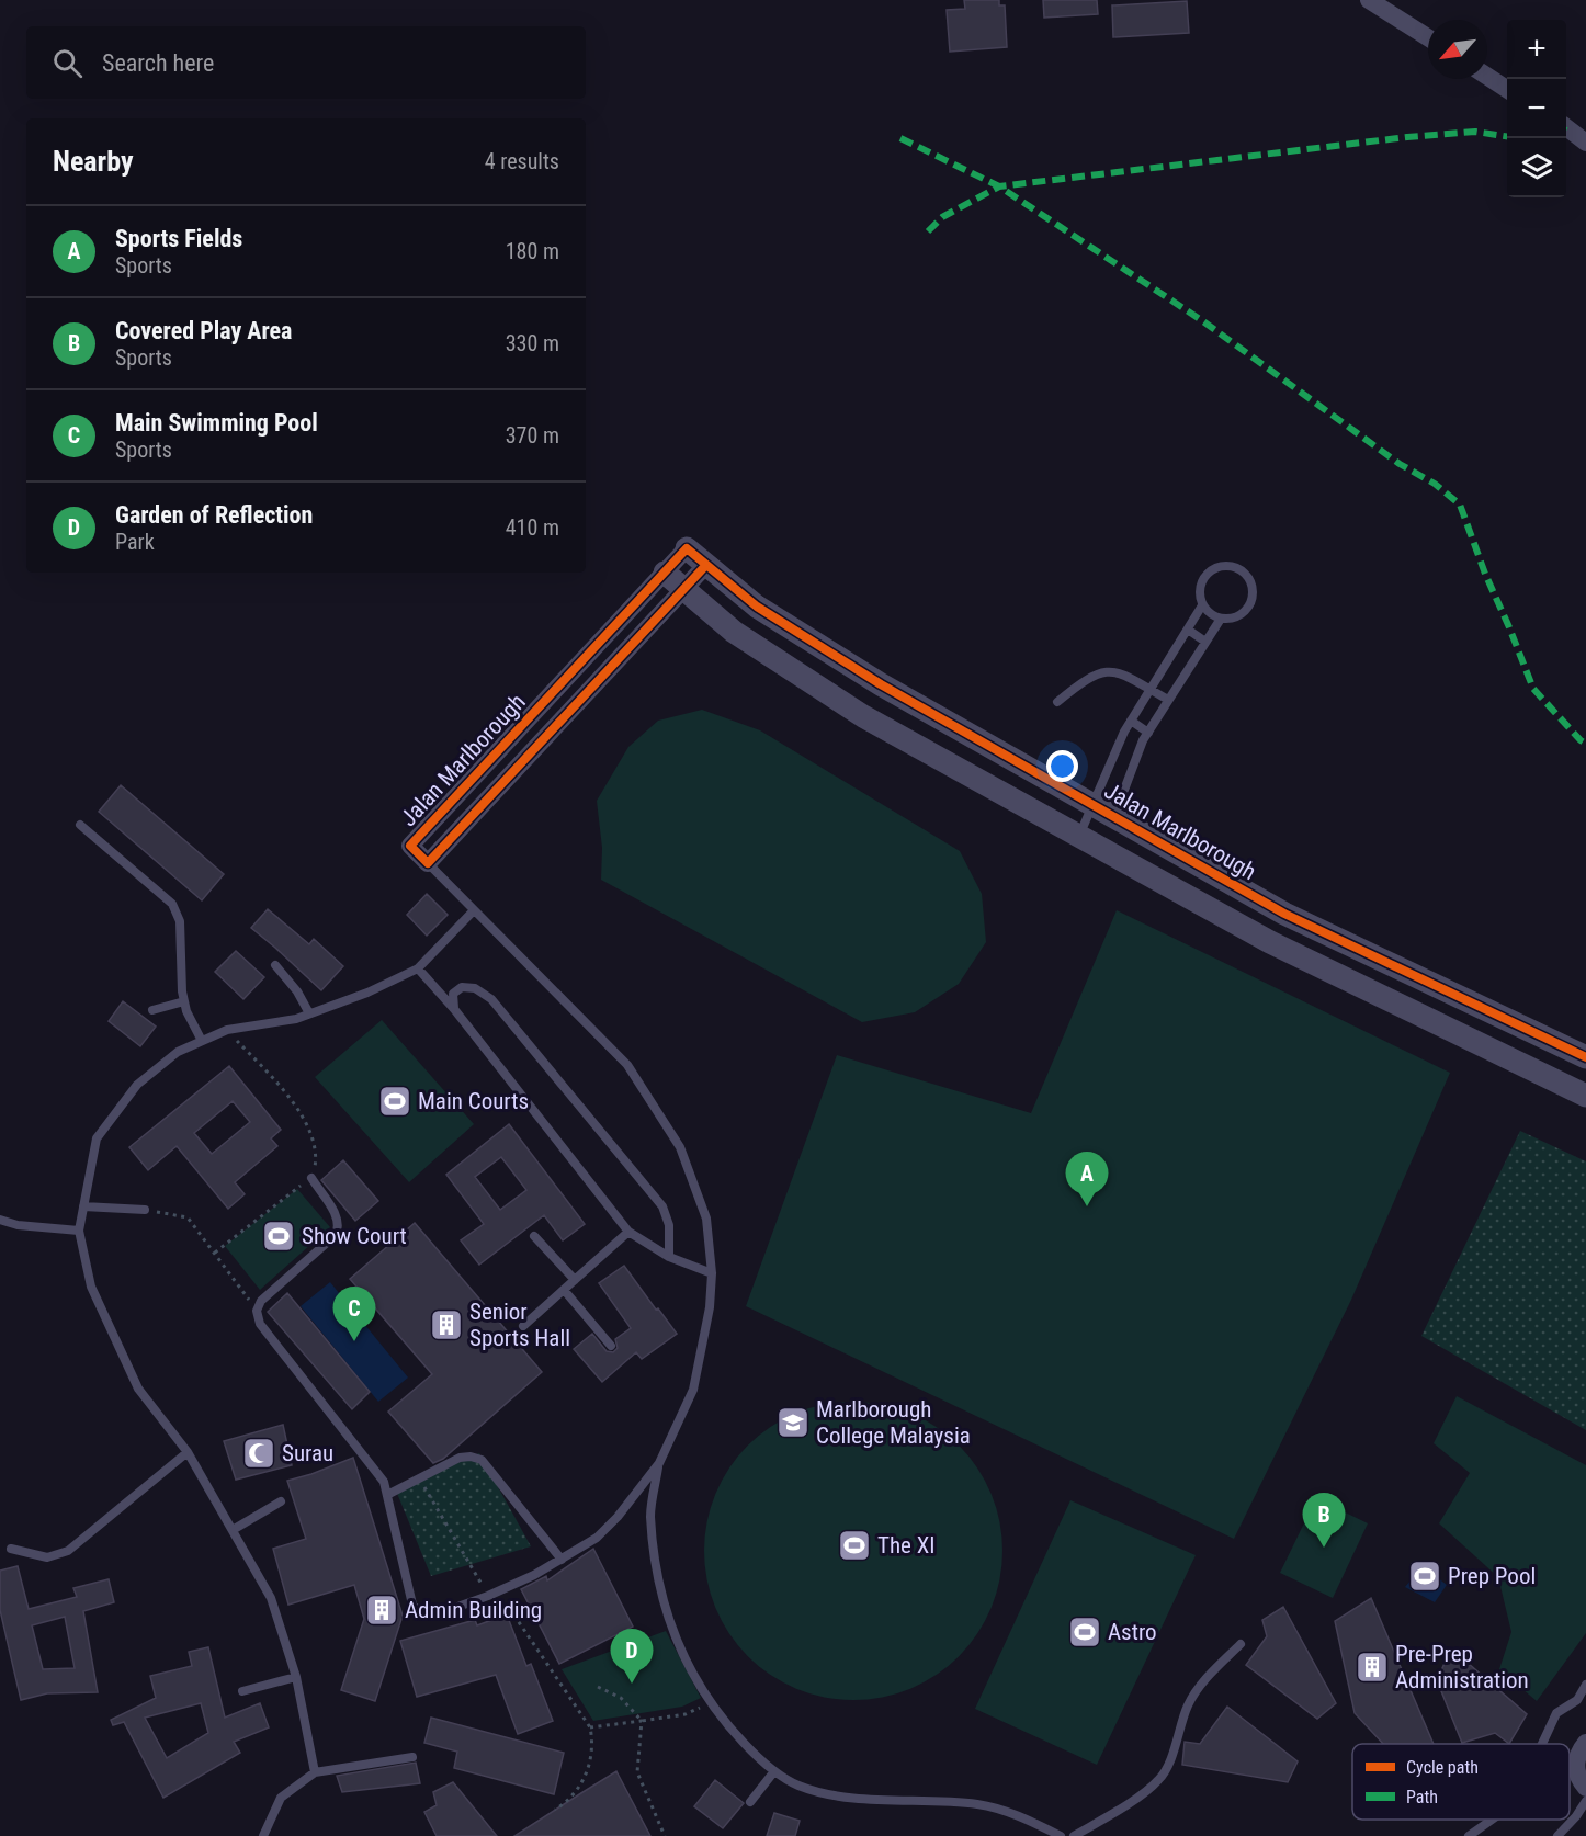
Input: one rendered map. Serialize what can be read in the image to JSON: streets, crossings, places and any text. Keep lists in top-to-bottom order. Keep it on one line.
{"streets":{"street":["Jalan Marlborough"]},"places":{"sports":["Main Courts","Show Court","The XI","Prep Pool","Astro"],"building":["Senior Sports Hall","Admin Building","Pre-Prep Administration"],"school or university":["Marlborough College Malaysia"],"mosque":["Surau"]},"legend":["Cycle path","Path"],"north":"bottom left","page":{"map_buttons":["+","−"],"search":"Search here","heading":["Nearby","4 results"],"list":[{"mark":"A","name":"Sports Fields","note":"Sports","value":"180 m"},{"mark":"B","name":"Covered Play Area","note":"Sports","value":"330 m"},{"mark":"C","name":"Main Swimming Pool","note":"Sports","value":"370 m"},{"mark":"D","name":"Garden of Reflection","note":"Park","value":"410 m"}],"pins":["A","C","B","D"]}}
